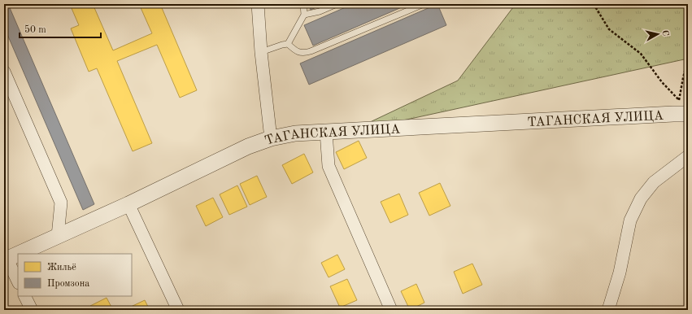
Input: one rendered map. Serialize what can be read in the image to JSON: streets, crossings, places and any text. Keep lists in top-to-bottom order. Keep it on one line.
{"streets":{"street":["ТАГАНСКАЯ УЛИЦА"]},"legend":["Жильё","Промзона"],"scale_bar":"50 m","north":"right"}
